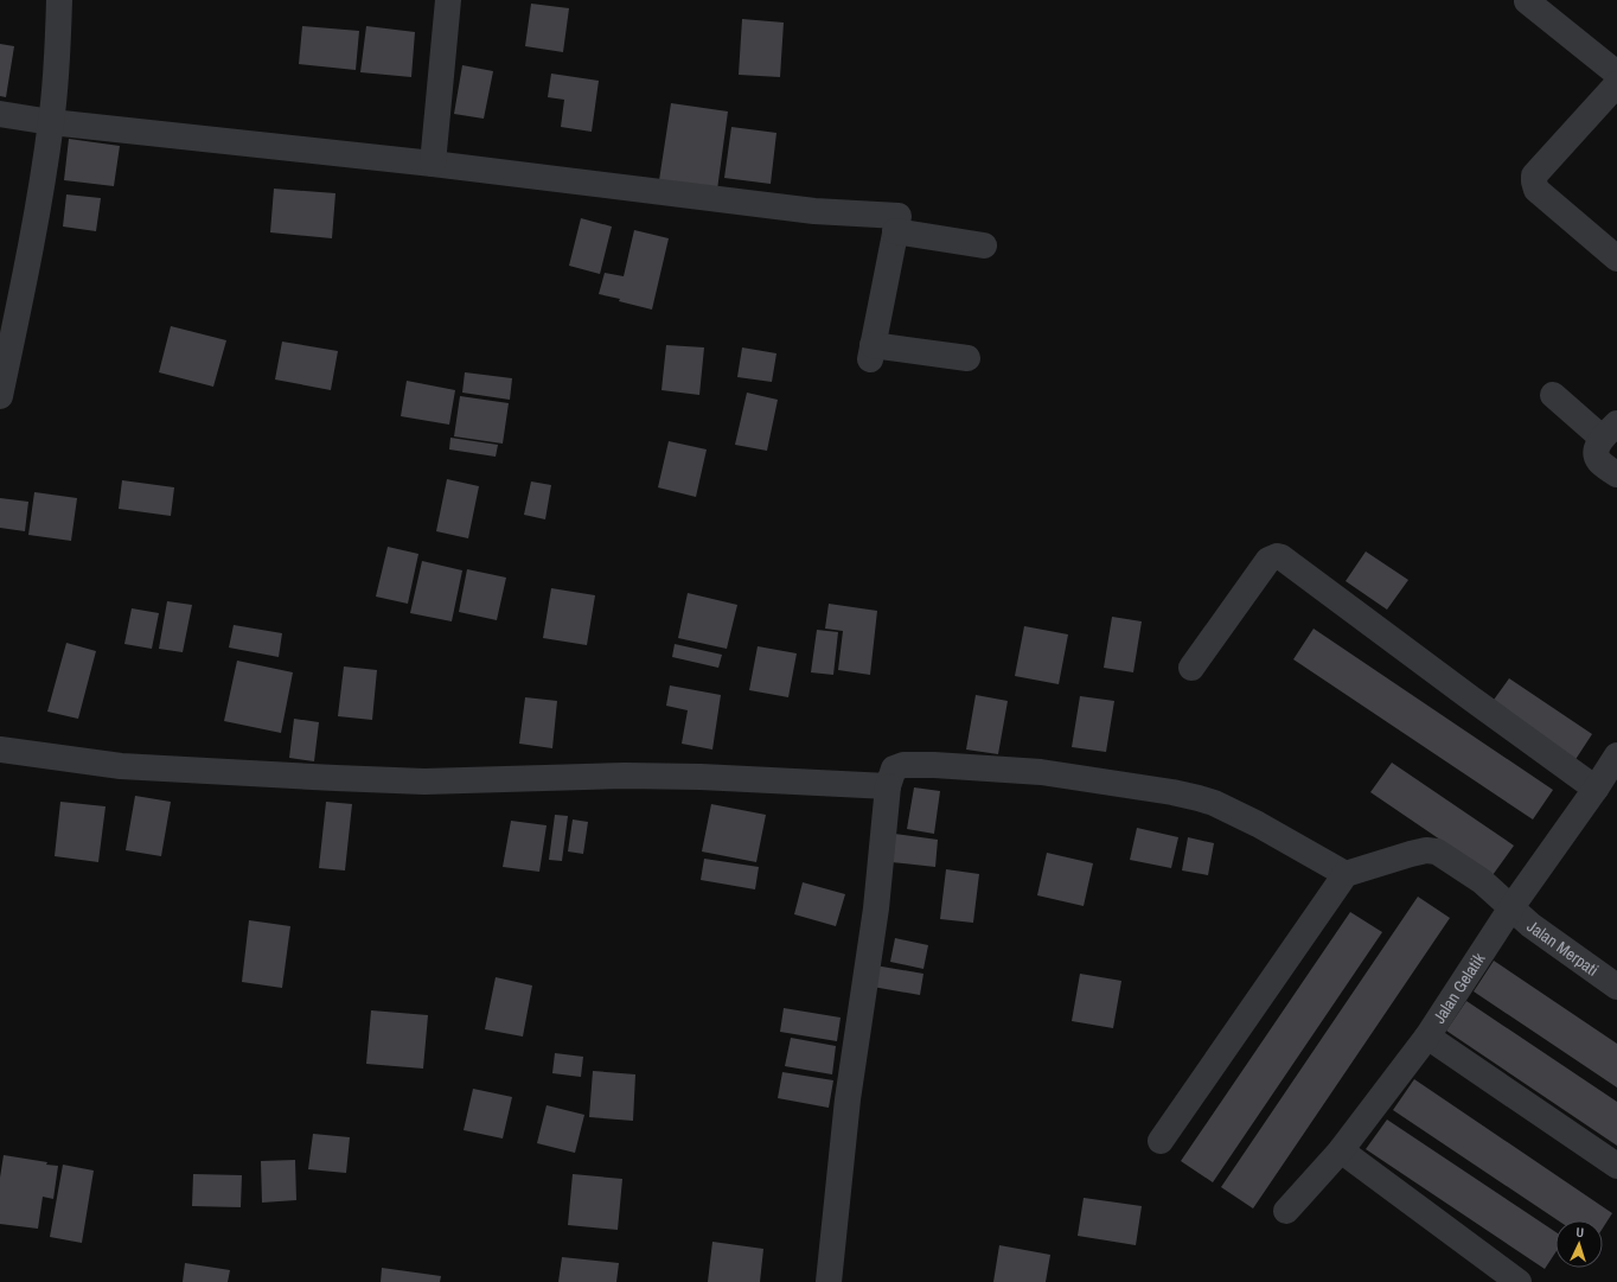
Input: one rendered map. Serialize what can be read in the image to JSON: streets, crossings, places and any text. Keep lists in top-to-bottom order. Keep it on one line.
{"streets":{"street":["Jalan Merpati","Jalan Gelatik"]},"crossings":[["Jalan Merpati","Jalan Gelatik"]],"north":"top"}
